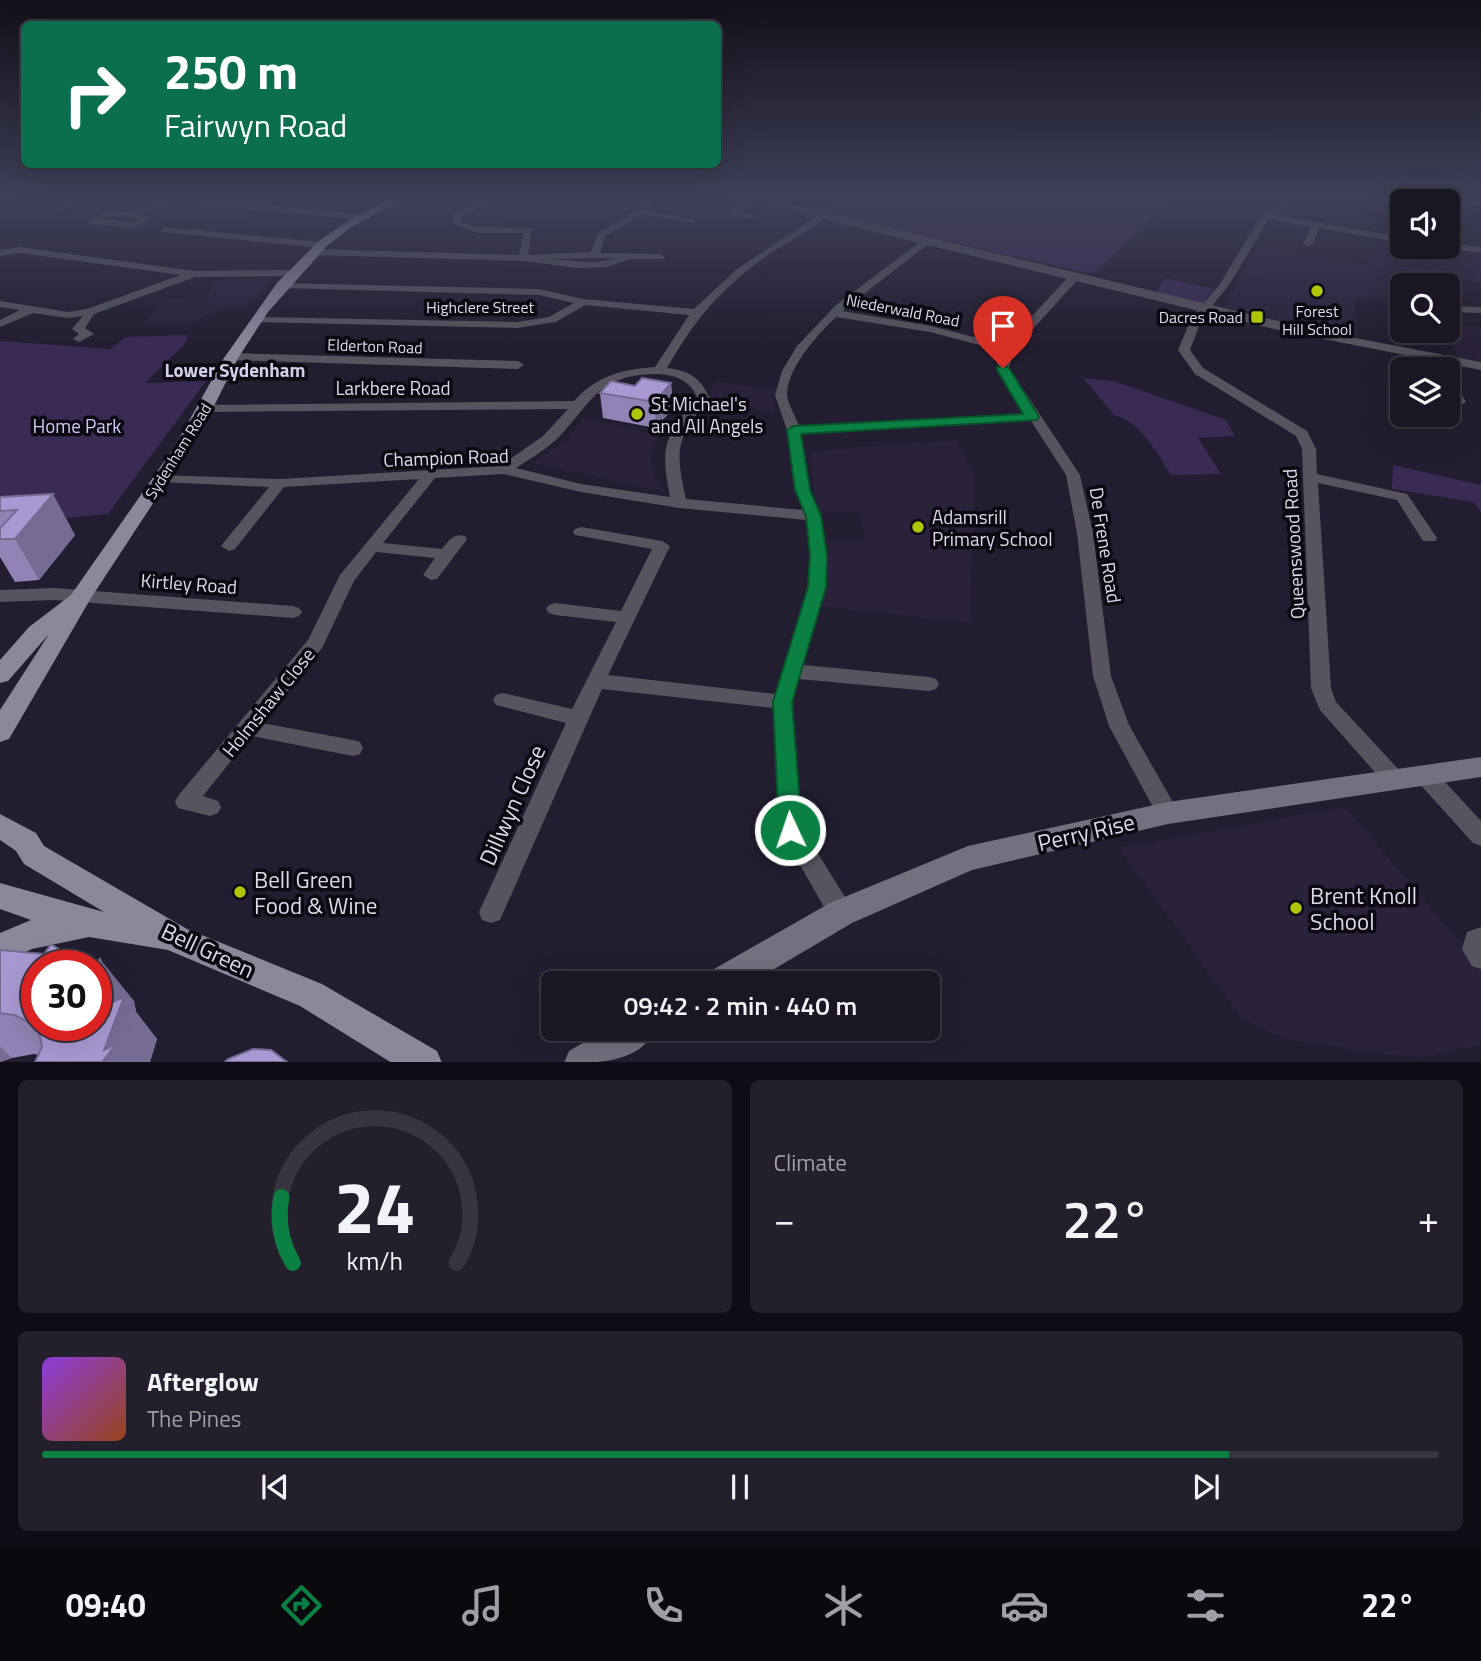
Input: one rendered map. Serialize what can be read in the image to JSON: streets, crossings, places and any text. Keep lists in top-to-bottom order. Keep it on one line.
{"streets":{"main road":["Sydenham Road","Perry Rise","Bell Green"],"street":["Highclere Street","Niederwald Road","Elderton Road","Larkbere Road","Champion Road","Queenswood Road","De Frene Road","Kirtley Road","Holmshaw Close","Dillwyn Close"]},"crossings":[["Highclere Street","Sydenham Road"],["Niederwald Road","De Frene Road"],["Elderton Road","Sydenham Road"],["Larkbere Road","Sydenham Road"],["Sydenham Road","Champion Road"],["Sydenham Road","Kirtley Road"],["Champion Road","Holmshaw Close"],["Queenswood Road","Perry Rise"],["De Frene Road","Perry Rise"]],"districts":["Lower Sydenham"],"parks":["Home Park"],"places":{"other":["Forest Hill School","St Michael's and All Angels","Adamsrill Primary School","Bell Green Food & Wine","Brent Knoll School"],"transit":["Dacres Road"]},"page":{"turn":["250 m","Fairwyn Road"],"limit":"30","trip":"09:42 · 2 min · 440 m","tile":"Climate","heat":["−","22°","+"],"song":["Afterglow","The Pines"],"tabs":["09:40","22°"],"gauge":["24","km/h"]}}
